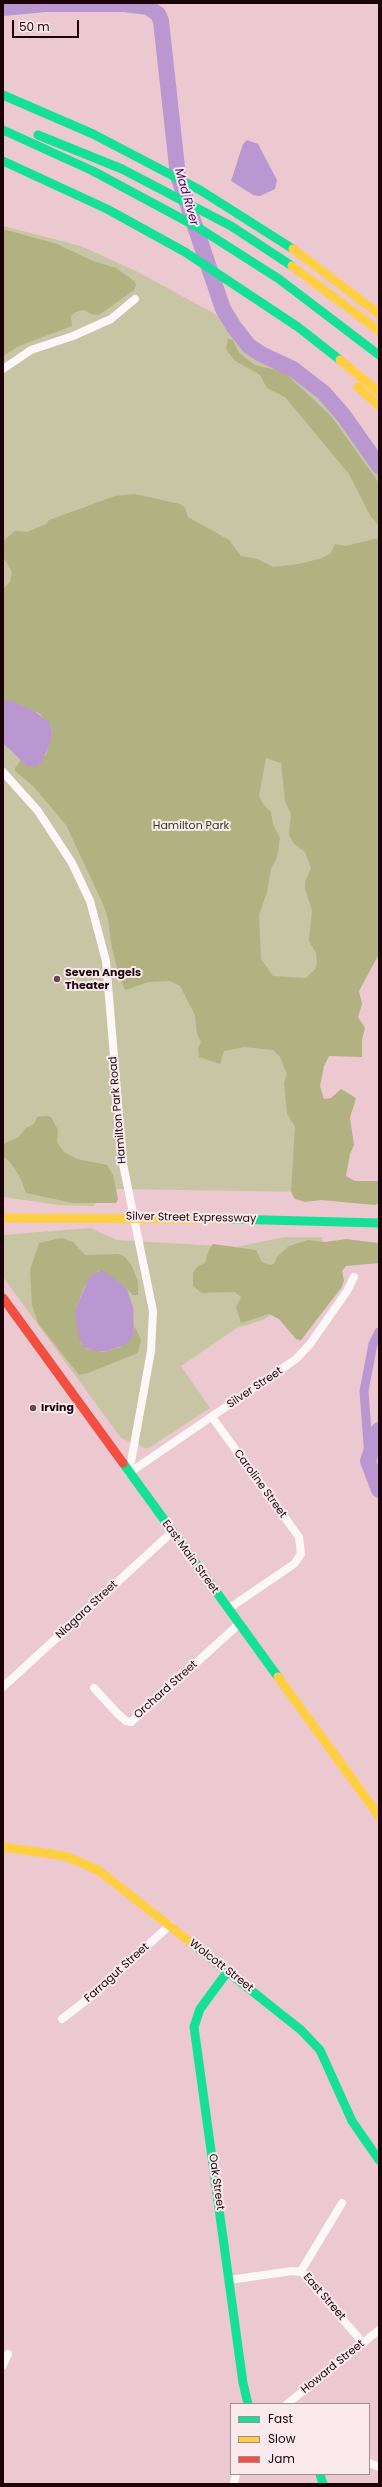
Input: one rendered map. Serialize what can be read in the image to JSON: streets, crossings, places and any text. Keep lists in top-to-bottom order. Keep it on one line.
{"streets":{"main road":["Silver Street Expressway","East Main Street","Wolcott Street","Oak Street"],"street":["Hamilton Park Road","Silver Street","Caroline Street","Niagara Street","Orchard Street","Farragut Street","East Street","Howard Street"]},"crossings":[["Hamilton Park Road","Silver Street"],["Hamilton Park Road","East Main Street"],["Silver Street","Caroline Street"],["Silver Street","East Main Street"],["Caroline Street","East Main Street"],["East Main Street","Niagara Street"],["East Main Street","Orchard Street"],["Wolcott Street","Farragut Street"],["Wolcott Street","Oak Street"],["Oak Street","East Street"],["East Street","Howard Street"]],"water":["Mad River"],"parks":["Hamilton Park"],"places":["Seven Angels Theater","Irving"],"legend":["Fast","Slow","Jam"],"scale_bar":"50 m"}
